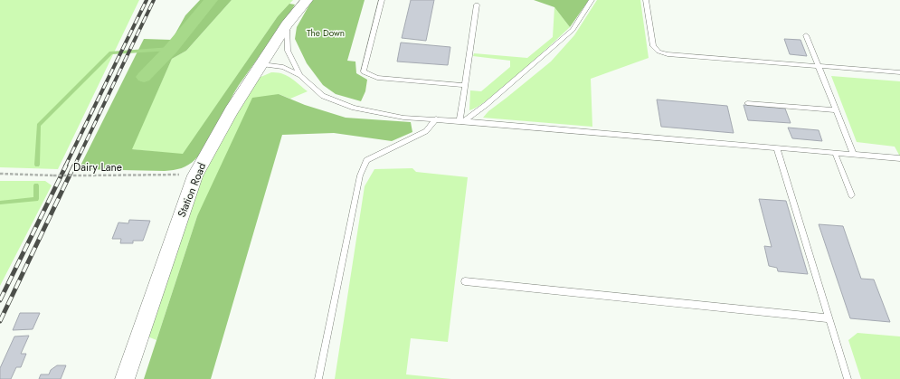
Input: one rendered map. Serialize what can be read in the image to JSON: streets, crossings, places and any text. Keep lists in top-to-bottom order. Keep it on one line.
{"streets":{"street":["Station Road"],"path":["Dairy Lane"]},"crossings":[["Dairy Lane","Station Road"]],"parks":["The Down"]}
